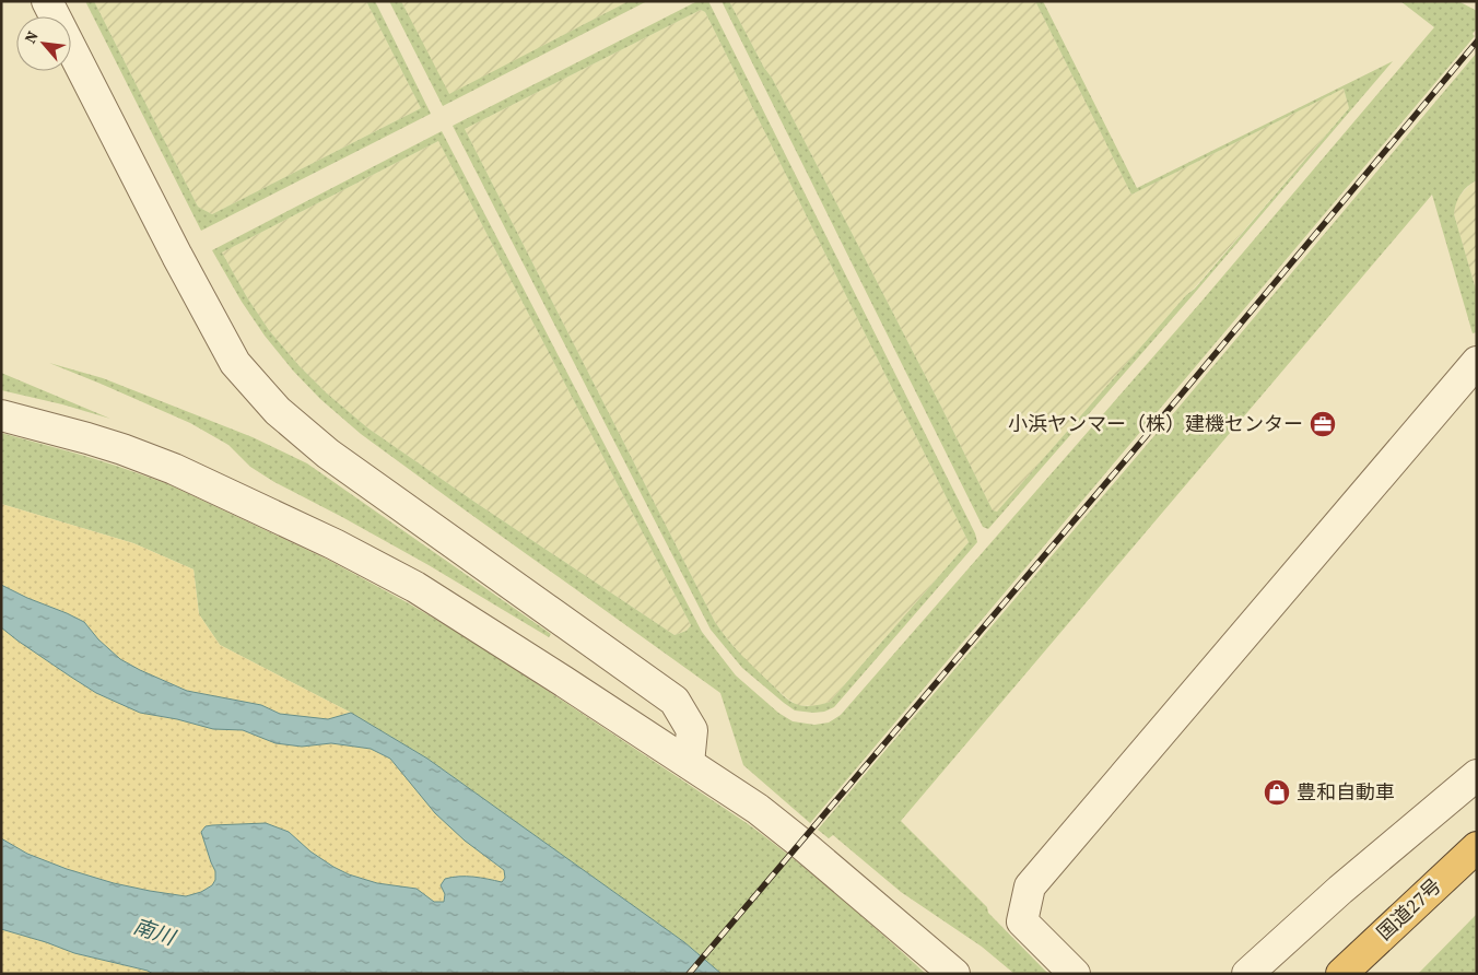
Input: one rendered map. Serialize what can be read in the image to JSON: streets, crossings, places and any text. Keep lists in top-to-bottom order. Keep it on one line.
{"streets":{"highway":["国道27号"]},"water":["南川"],"places":{"office":["小浜ヤンマー（株）建機センター"],"shop":["豊和自動車"]},"north":"top left"}
